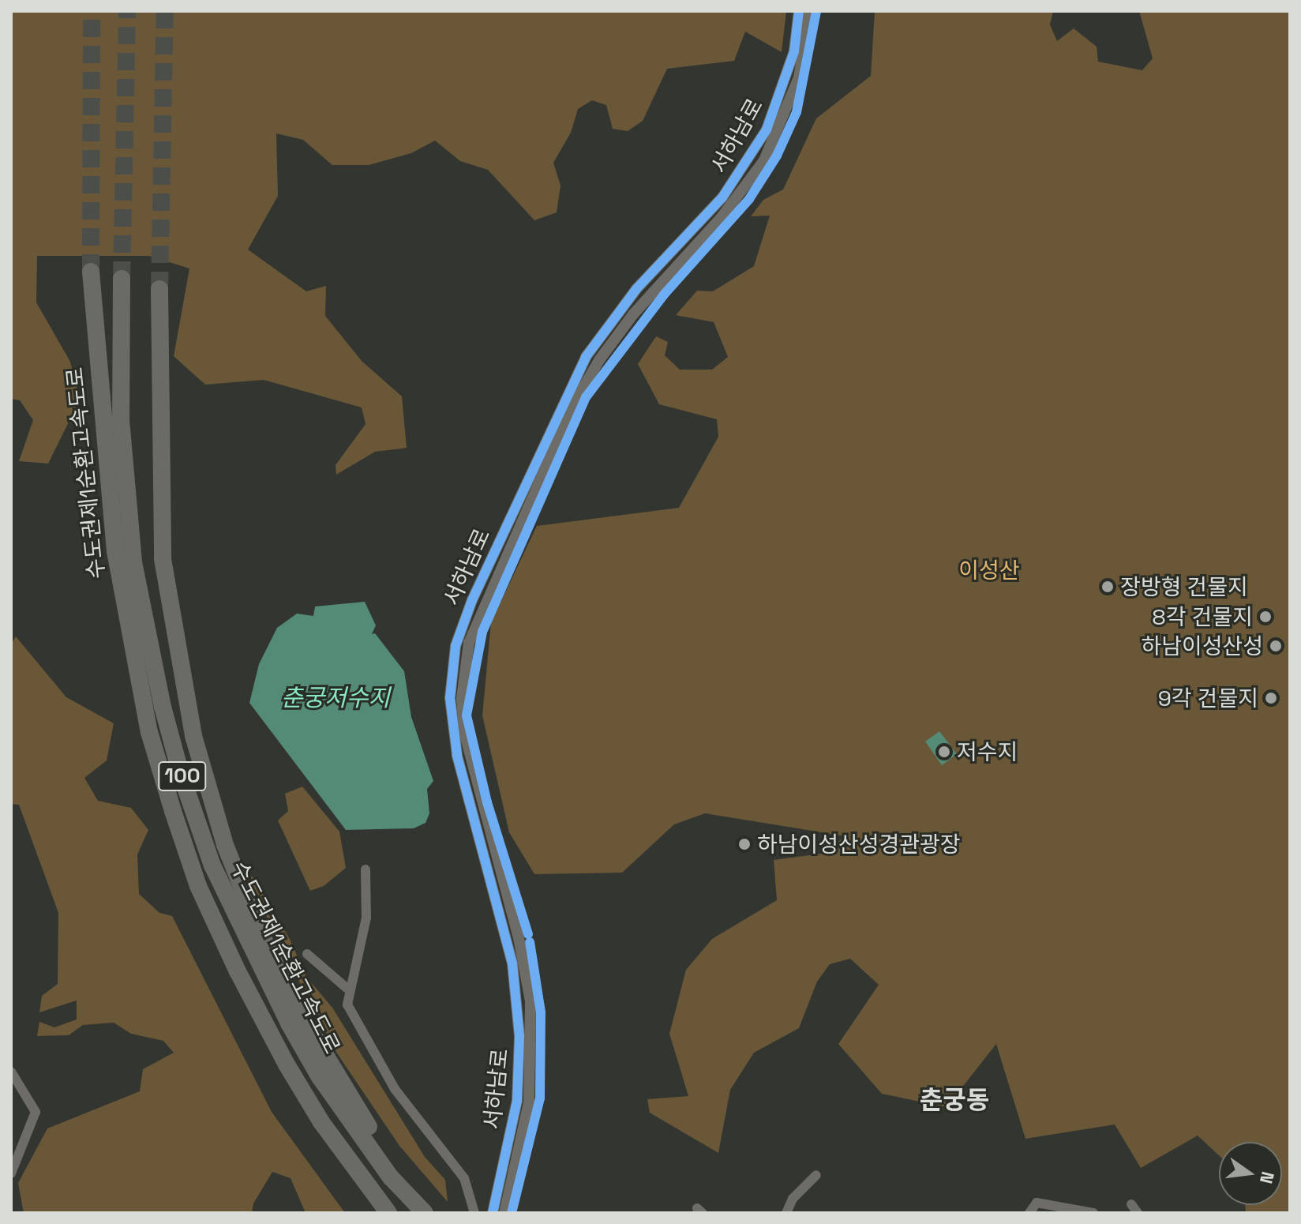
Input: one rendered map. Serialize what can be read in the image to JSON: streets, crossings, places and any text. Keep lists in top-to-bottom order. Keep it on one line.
{"streets":{"highway":["수도권제1순환고속도로","100"],"street":["서하남로"]},"districts":["춘궁동"],"water":["춘궁저수지"],"parks":["이성산"],"places":["장방형 건물지","8각 건물지","하남이성산성","9각 건물지","저수지","하남이성산성경관광장"],"north":"right"}
